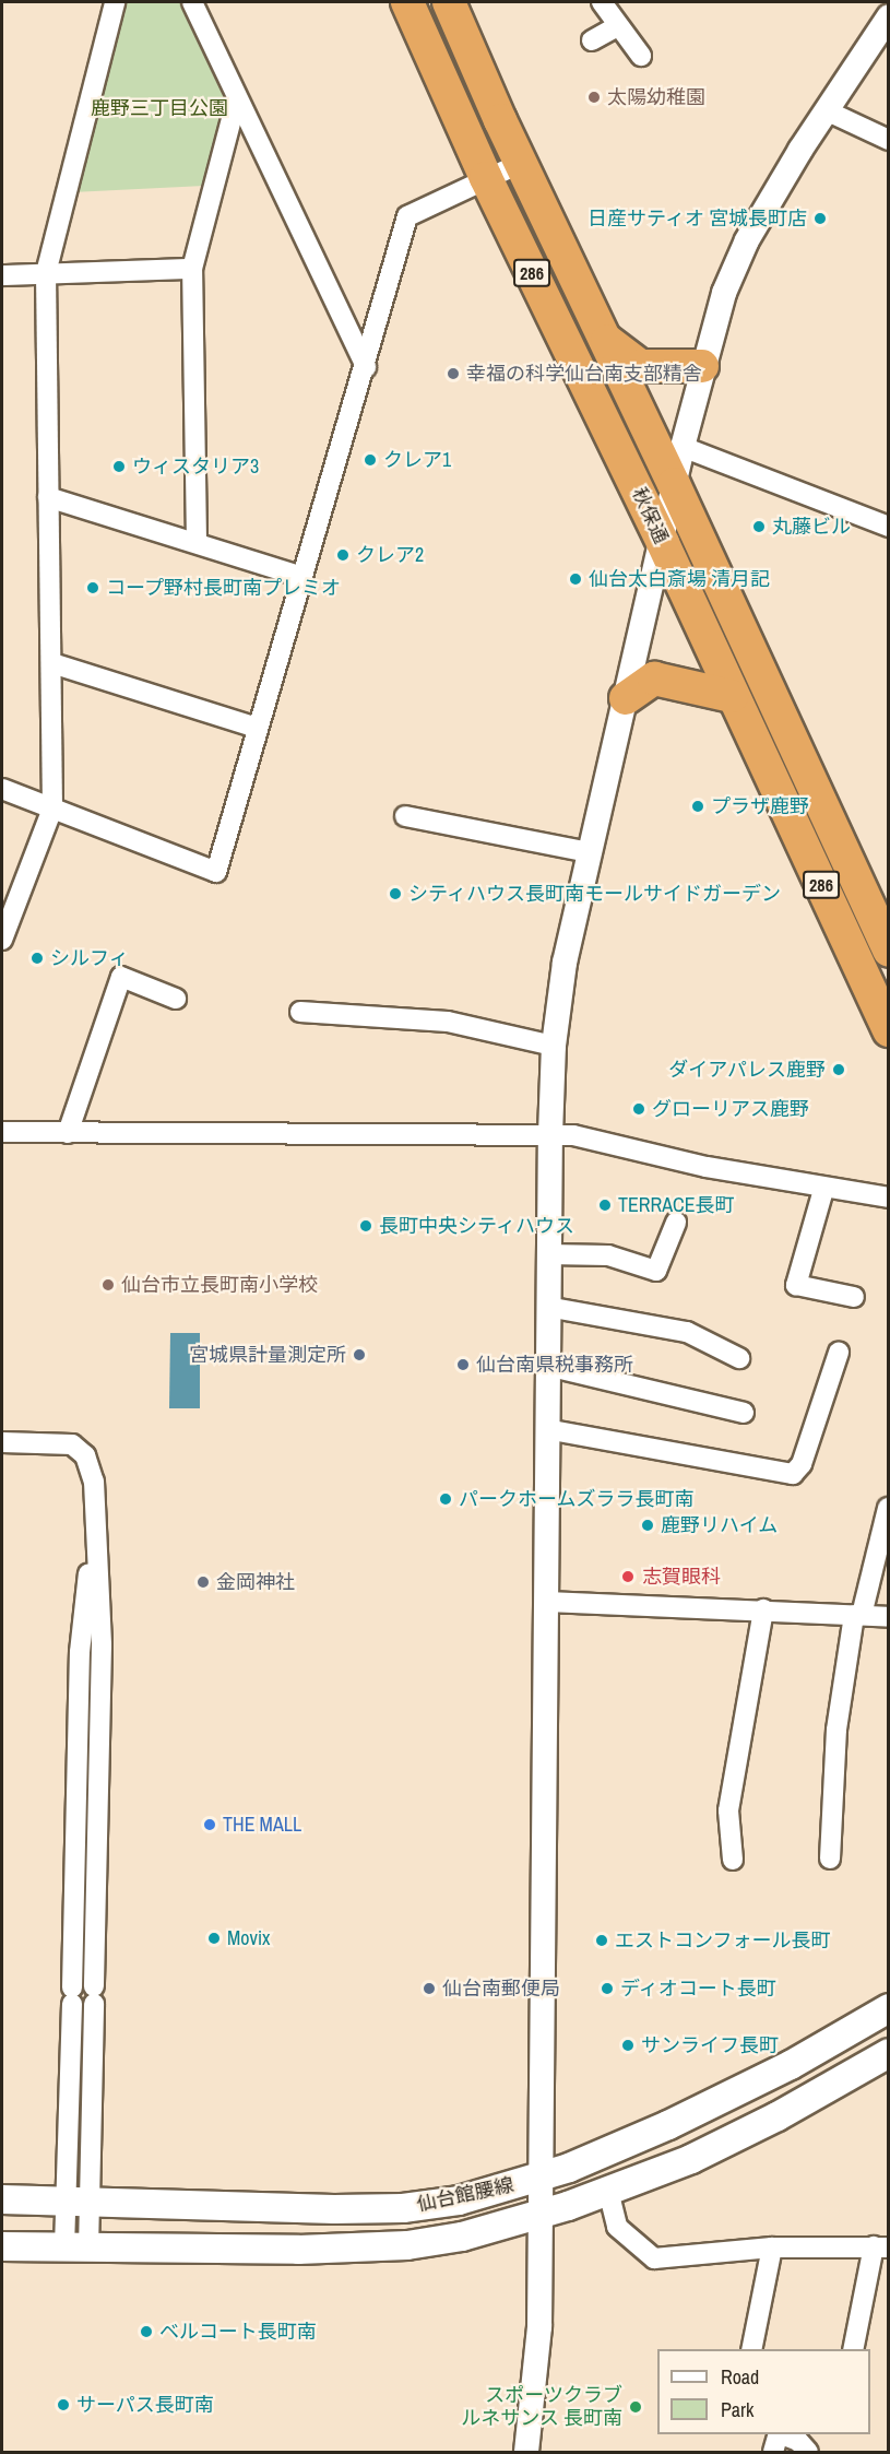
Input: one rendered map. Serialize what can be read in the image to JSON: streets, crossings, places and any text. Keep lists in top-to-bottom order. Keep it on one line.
{"streets":{"highway":["286","秋保通"],"main road":["仙台館腰線"]},"parks":["鹿野三丁目公園"],"places":["太陽幼稚園","日産サティオ 宮城長町店","幸福の科学仙台南支部精舎","クレア1","ウィスタリア3","丸藤ビル","クレア2","仙台太白斎場 清月記","コープ野村長町南プレミオ","プラザ鹿野","シティハウス長町南モールサイドガーデン","シルフィ","ダイアパレス鹿野","グローリアス鹿野","TERRACE長町","長町中央シティハウス","仙台市立長町南小学校","宮城県計量測定所","仙台南県税事務所","パークホームズララ長町南","鹿野リハイム","志賀眼科","金岡神社","THE MALL","Movix","エストコンフォール長町","仙台南郵便局","ディオコート長町","サンライフ長町","ベルコート長町南","サーパス長町南","スポーツクラブ ルネサンス 長町南"],"legend":["Road","Park"]}
